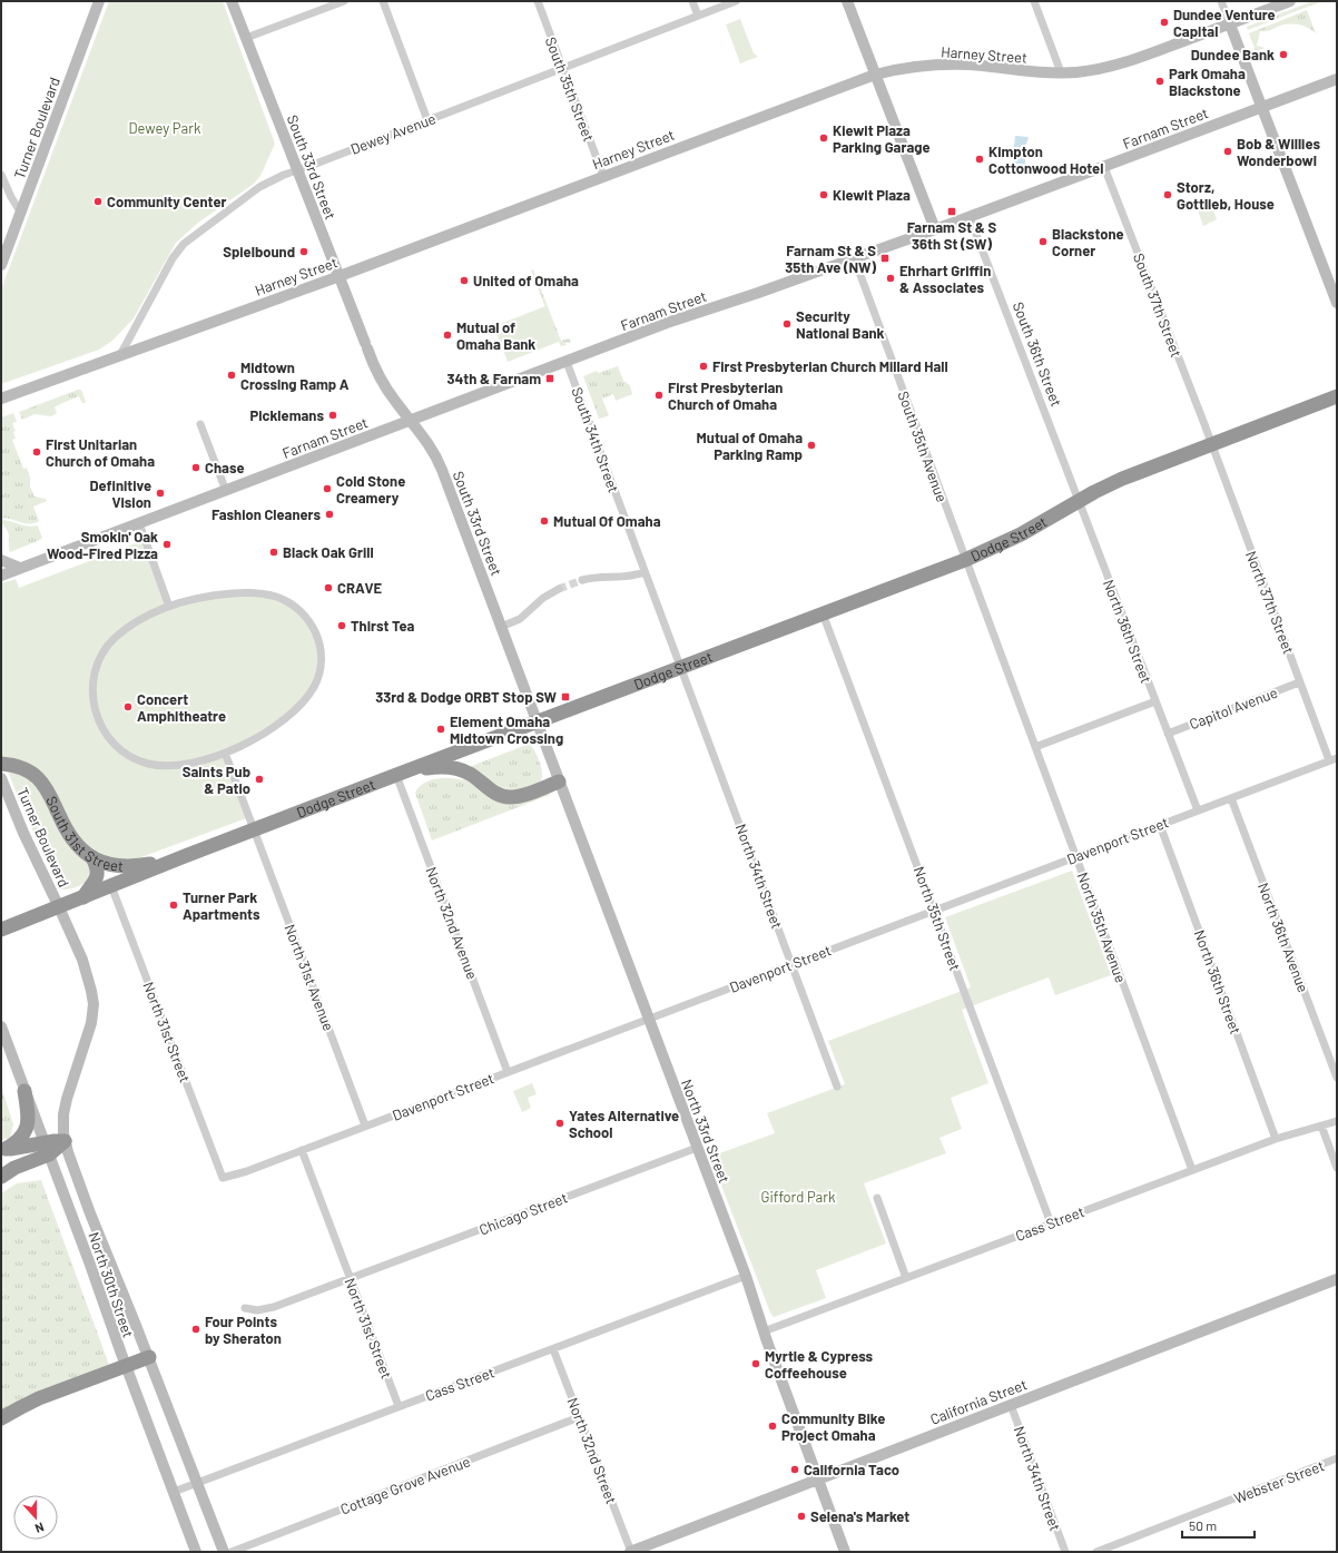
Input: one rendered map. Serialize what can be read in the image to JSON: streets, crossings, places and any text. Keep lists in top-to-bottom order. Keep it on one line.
{"streets":{"highway":["Dodge Street","South 31st Street"],"main road":["Harney Street","Turner Boulevard","Farnam Street","South 33rd Street","North 33rd Street","North 30th Street","California Street"],"street":["South 35th Street","Dewey Avenue","South 37th Street","South 36th Street","South 34th Street","South 35th Avenue","North 37th Street","North 36th Street","Capitol Avenue","Davenport Street","North 34th Street","North 35th Street","North 32nd Avenue","North 35th Avenue","North 36th Avenue","North 31st Avenue","North 31st Street","Chicago Street","Cass Street","North 32nd Street","Webster Street","Cottage Grove Avenue"]},"crossings":[["Harney Street","South 35th Street"],["Harney Street","Dewey Avenue"],["Harney Street","South 33rd Street"],["South 35th Street","Dewey Avenue"],["Turner Boulevard","Dodge Street"],["Turner Boulevard","North 30th Street"],["Farnam Street","South 33rd Street"],["Farnam Street","South 37th Street"],["Farnam Street","South 36th Street"],["Farnam Street","South 34th Street"],["Farnam Street","South 35th Avenue"],["Dewey Avenue","South 33rd Street"],["South 33rd Street","Dodge Street"],["South 33rd Street","North 33rd Street"],["South 37th Street","Dodge Street"],["South 37th Street","North 37th Street"],["South 36th Street","Dodge Street"],["South 36th Street","North 36th Street"],["South 34th Street","Dodge Street"],["South 34th Street","North 34th Street"],["South 35th Avenue","Dodge Street"],["South 35th Avenue","North 35th Avenue"],["Dodge Street","North 37th Street"],["Dodge Street","North 36th Street"],["Dodge Street","South 31st Street"],["Dodge Street","North 34th Street"],["Dodge Street","North 35th Street"],["Dodge Street","North 32nd Avenue"],["Dodge Street","North 35th Avenue"],["Dodge Street","North 31st Avenue"],["Dodge Street","North 31st Street"],["Dodge Street","North 33rd Street"],["North 37th Street","Capitol Avenue"],["North 37th Street","Davenport Street"],["North 36th Street","Capitol Avenue"],["North 36th Street","Davenport Street"],["North 36th Street","Cass Street"],["Davenport Street","North 34th Street"],["Davenport Street","North 35th Street"],["Davenport Street","North 32nd Avenue"],["Davenport Street","North 35th Avenue"],["Davenport Street","North 36th Avenue"],["Davenport Street","North 31st Avenue"],["Davenport Street","North 31st Street"],["Davenport Street","North 33rd Street"],["North 34th Street","California Street"],["North 35th Street","Cass Street"],["North 35th Avenue","Cass Street"],["North 31st Street","Chicago Street"],["North 31st Street","Cass Street"],["North 33rd Street","Chicago Street"],["North 33rd Street","Cass Street"],["North 33rd Street","California Street"],["Cass Street","North 30th Street"],["Cass Street","North 32nd Street"],["California Street","North 32nd Street"],["North 32nd Street","Cottage Grove Avenue"]],"parks":["Dewey Park","Gifford Park"],"places":{"other":["Dundee Venture Capital","Dundee Bank","Park Omaha Blackstone","Kiewit Plaza Parking Garage","Bob & Willies Wonderbowl","Kimpton Cottonwood Hotel","Kiewit Plaza","Storz, Gottlieb, House","Community Center","Blackstone Corner","Spielbound","Ehrhart Griffin & Associates","United of Omaha","Security National Bank","Mutual of Omaha Bank","First Presbyterian Church Millard Hall","Midtown Crossing Ramp A","First Presbyterian Church of Omaha","Picklemans","Mutual of Omaha Parking Ramp","First Unitarian Church of Omaha","Chase","Cold Stone Creamery","Definitive Vision","Fashion Cleaners","Mutual Of Omaha","Smokin' Oak Wood-Fired Pizza","Black Oak Grill","CRAVE","Thirst Tea","Concert Amphitheatre","Element Omaha Midtown Crossing","Saints Pub & Patio","Turner Park Apartments","Yates Alternative School","Four Points by Sheraton","Myrtle & Cypress Coffeehouse","Community Bike Project Omaha","California Taco","Selena's Market"],"transit":["Farnam St & S 36th St (SW)","Farnam St & S 35th Ave (NW)","34th & Farnam","33rd & Dodge ORBT Stop SW"]},"scale_bar":"50 m","north":"bottom"}
